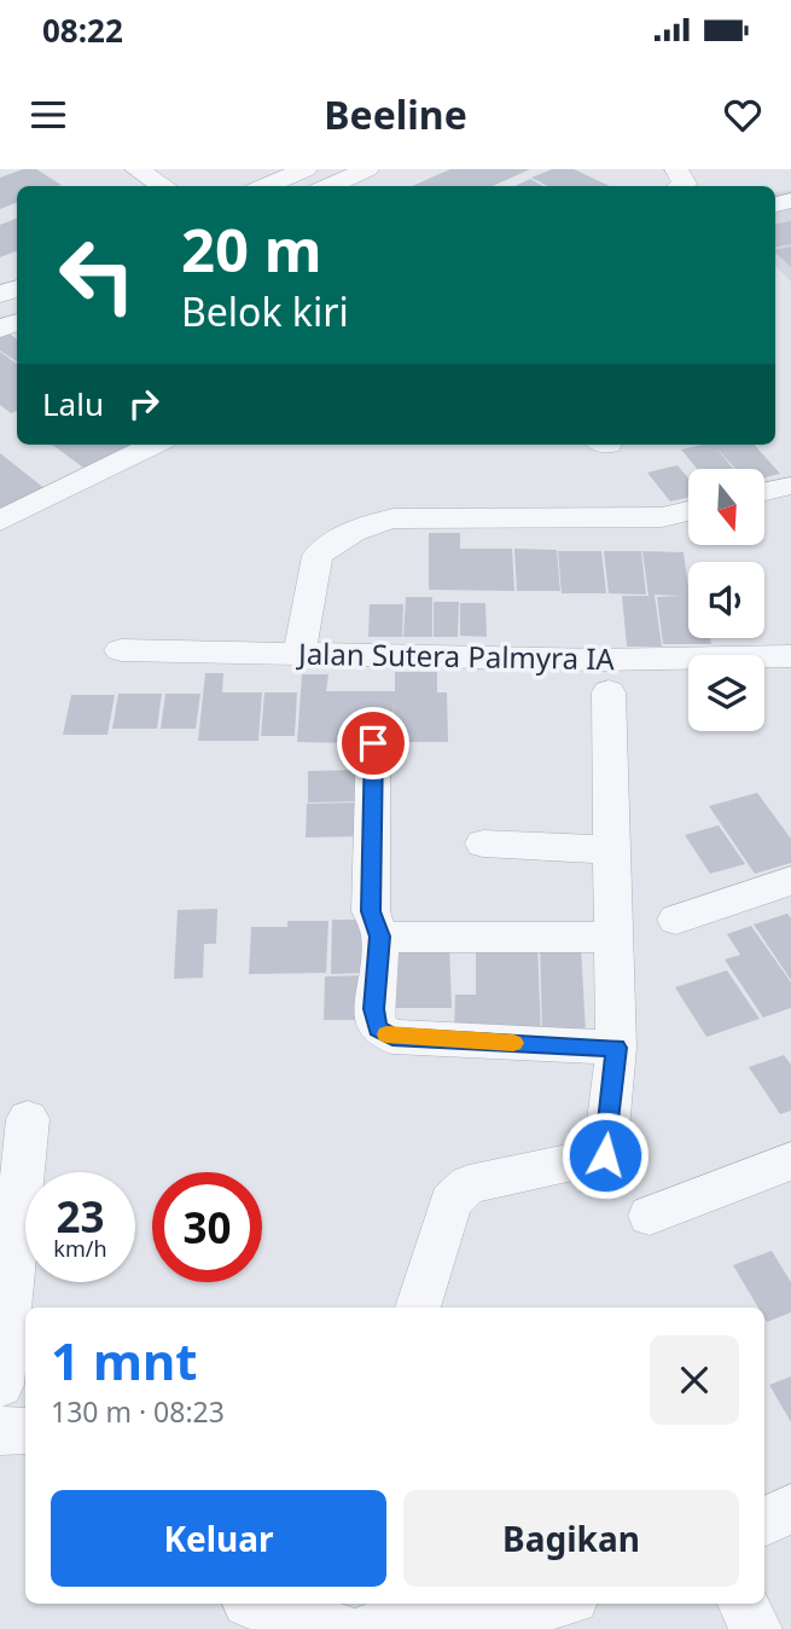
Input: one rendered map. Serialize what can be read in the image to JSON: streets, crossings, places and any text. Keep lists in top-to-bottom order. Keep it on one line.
{"streets":{"street":["Jalan Sutera Palmyra IA"]},"north":"bottom","page":{"status":"08:22","header":"Beeline","turn":["20 m","Belok kiri"],"then":"Lalu","speed":"23 km/h","limit":"30","heading":["1 mnt","130 m · 08:23"],"buttons":["Keluar","Bagikan"]}}
